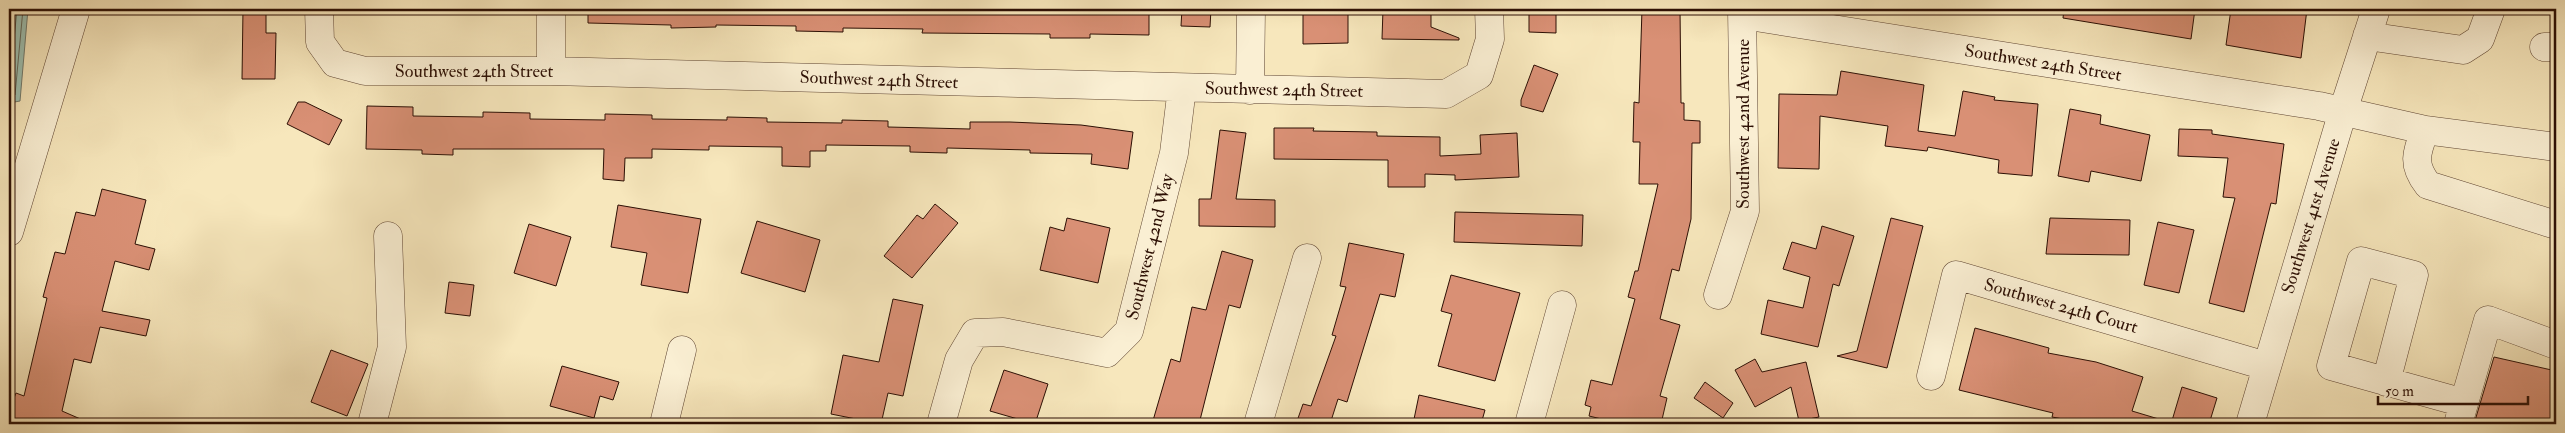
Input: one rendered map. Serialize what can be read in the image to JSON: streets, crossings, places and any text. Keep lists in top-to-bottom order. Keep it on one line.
{"streets":{"street":["Southwest 24th Street","Southwest 42nd Avenue","Southwest 41st Avenue","Southwest 42nd Way","Southwest 24th Court"]},"crossings":[["Southwest 24th Street","Southwest 42nd Avenue"],["Southwest 24th Street","Southwest 41st Avenue"],["Southwest 24th Street","Southwest 42nd Way"],["Southwest 41st Avenue","Southwest 24th Court"]],"scale_bar":"50 m"}
